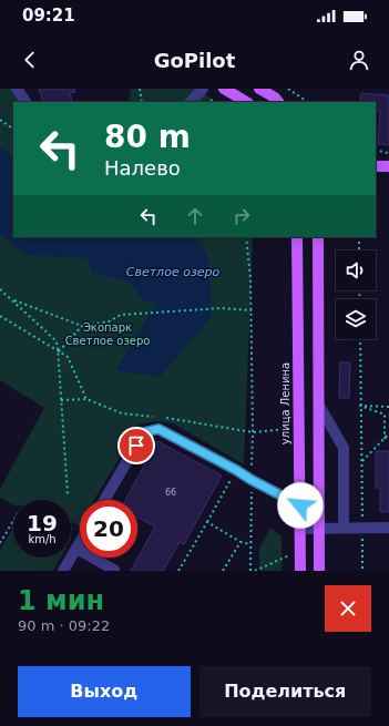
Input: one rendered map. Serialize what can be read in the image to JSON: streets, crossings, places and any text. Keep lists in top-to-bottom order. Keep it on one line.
{"streets":{"main road":["улица Ленина"]},"water":["Светлое озеро"],"parks":["Экопарк Светлое озеро"],"house_numbers":["66"],"page":{"status":"09:21","header":"GoPilot","turn":["80 m","Налево"],"speed":"19 km/h","limit":"20","heading":["1 мин","90 m · 09:22"],"buttons":["Выход","Поделиться"]}}
